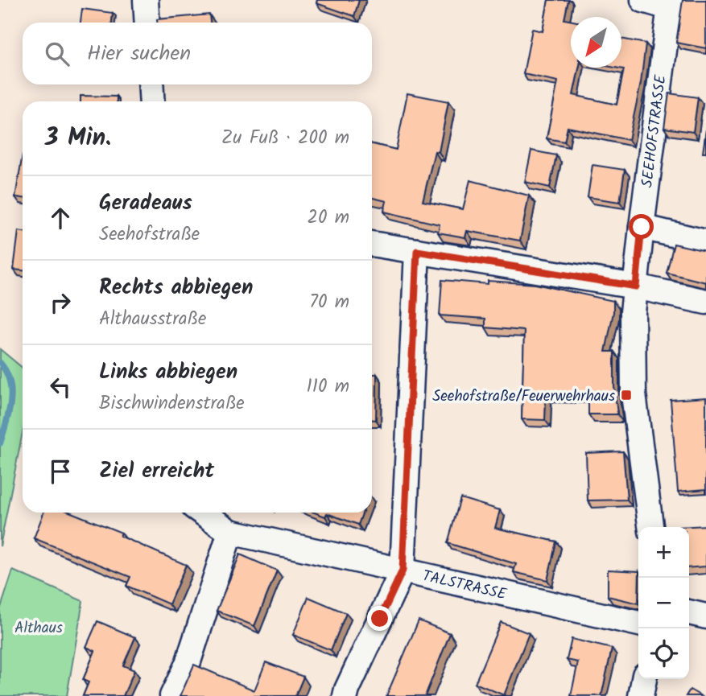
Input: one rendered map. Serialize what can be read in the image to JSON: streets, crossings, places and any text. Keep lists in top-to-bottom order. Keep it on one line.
{"streets":{"street":["SEEHOFSTRASSE","TALSTRASSE"]},"parks":["Althaus"],"places":{"transit":["Seehofstraße/Feuerwehrhaus"]},"north":"bottom left","page":{"search":"Hier suchen","heading":["3 Min.","Zu Fuß · 200 m"],"list":[["Geradeaus","Seehofstraße","20 m"],["Rechts abbiegen","Althausstraße","70 m"],["Links abbiegen","Bischwindenstraße","110 m"],"Ziel erreicht"],"map_buttons":["+","−"]}}
